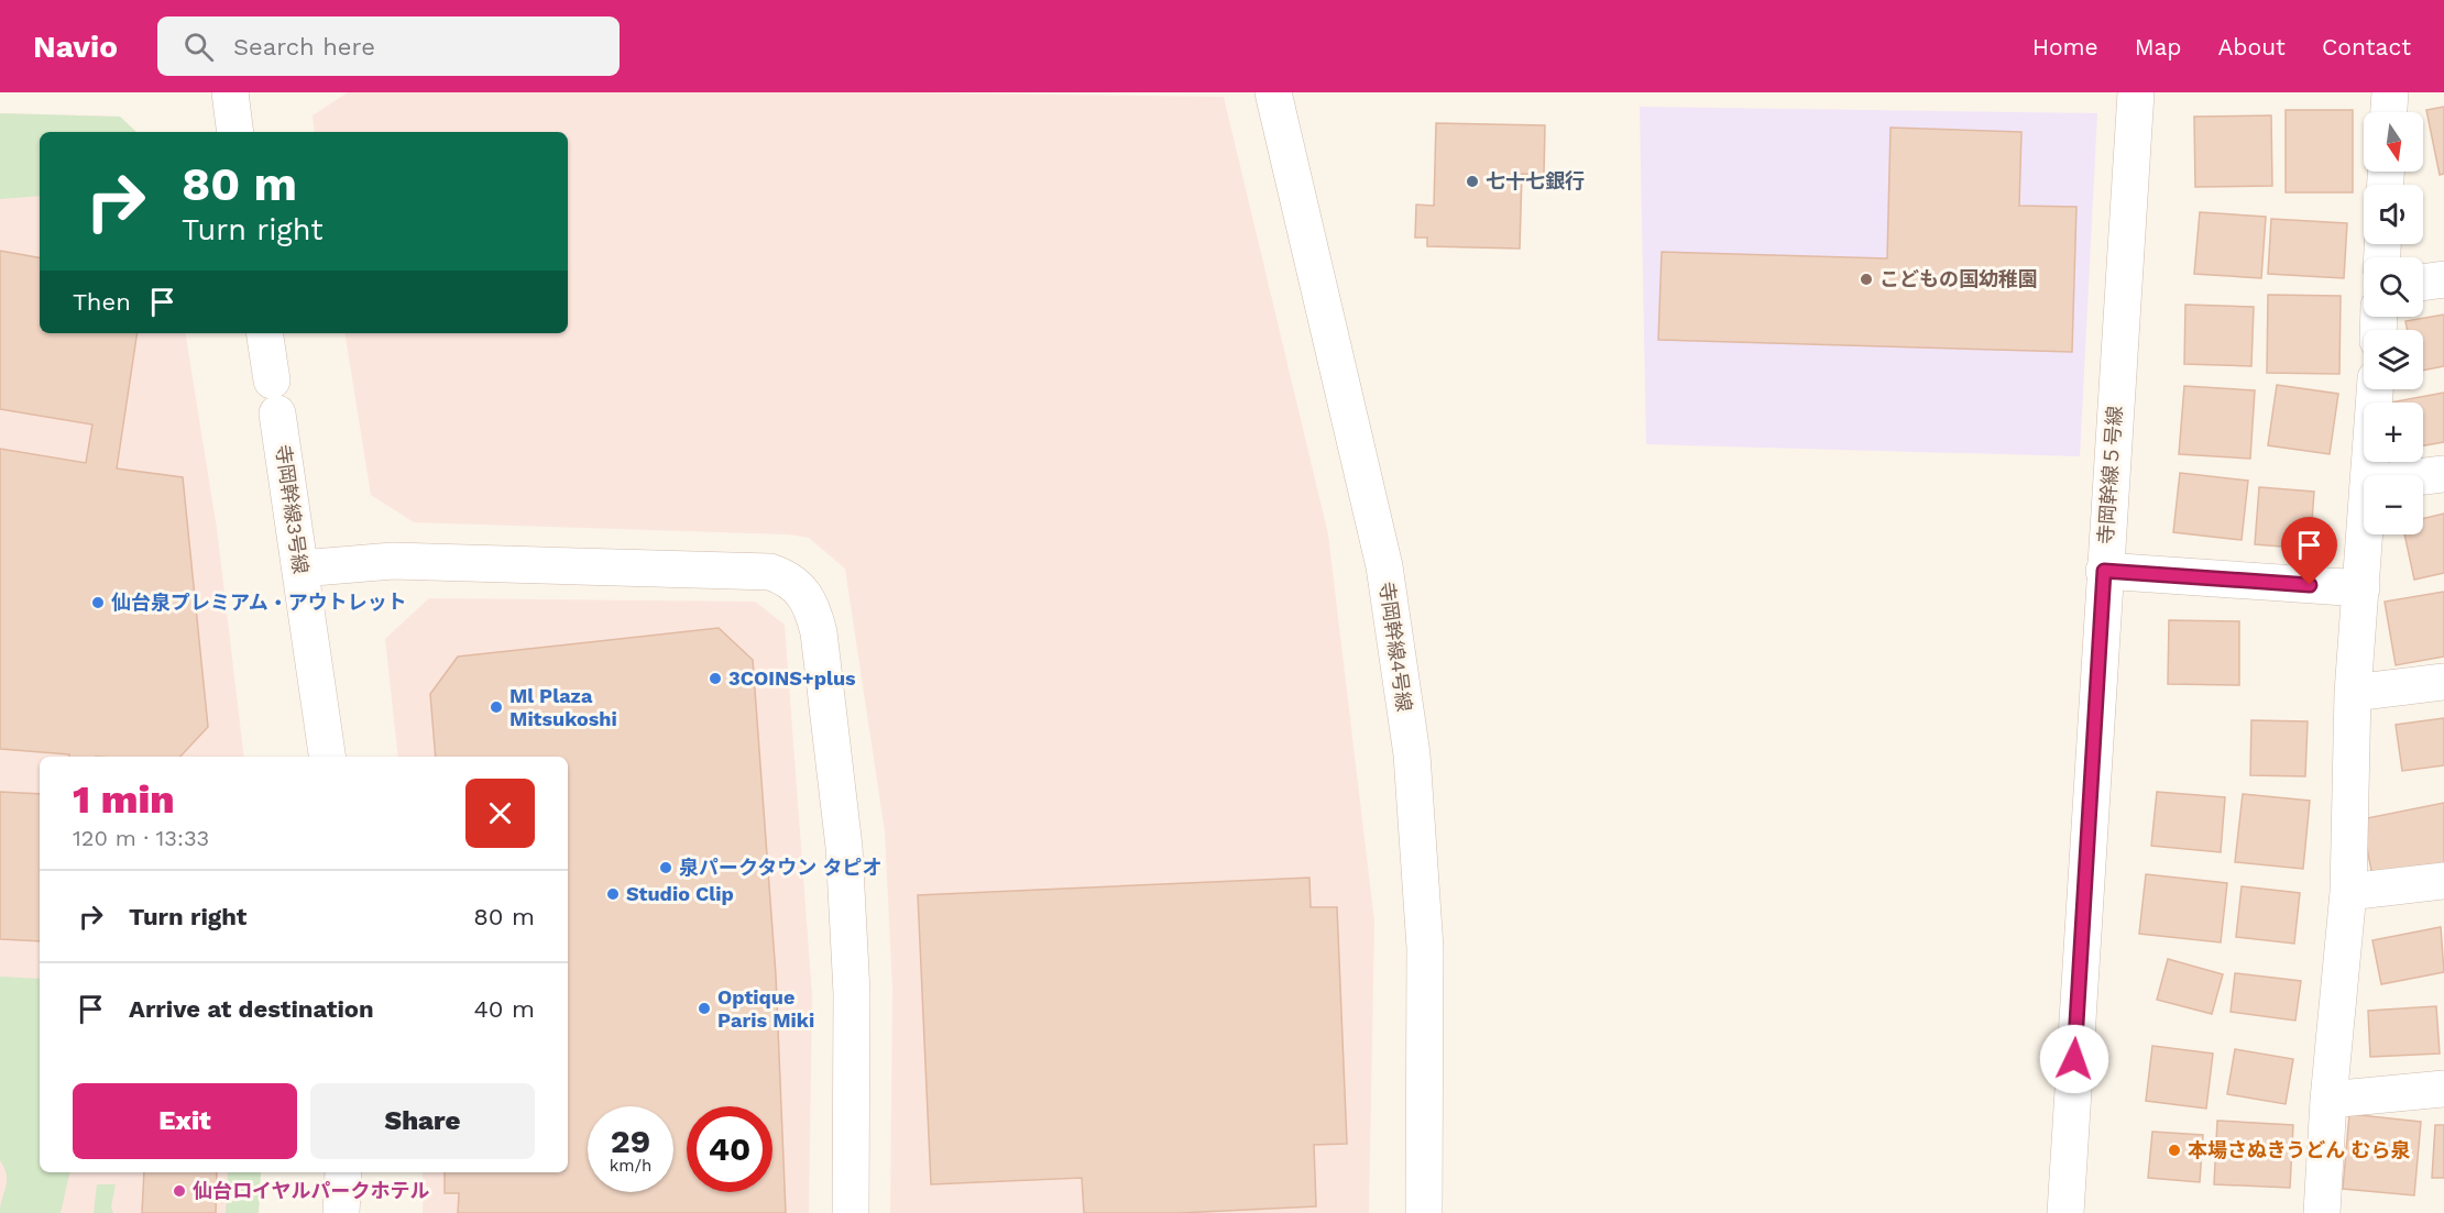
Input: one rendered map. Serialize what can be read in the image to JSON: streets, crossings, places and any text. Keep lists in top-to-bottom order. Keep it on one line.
{"streets":{"street":["寺岡幹線５号線","寺岡幹線3号線","寺岡幹線4号線"]},"places":["七十七銀行","こどもの国幼稚園","仙台泉プレミアム・アウトレット","3COINS+plus","Ml Plaza Mitsukoshi","泉パークタウン タピオ","Studio Clip","Optique Paris Miki","本場さぬきうどん むら泉","仙台ロイヤルパークホテル"],"north":"bottom","page":{"header":"Navio","search":"Search here","nav":["Home","Map","About","Contact"],"map_buttons":["+","−"],"turn":["80 m","Turn right"],"then":"Then","heading":["1 min","120 m · 13:33"],"list":[{"name":"Turn right","value":"80 m"},{"name":"Arrive at destination","value":"40 m"}],"buttons":["Exit","Share"],"speed":"29 km/h","limit":"40"}}
